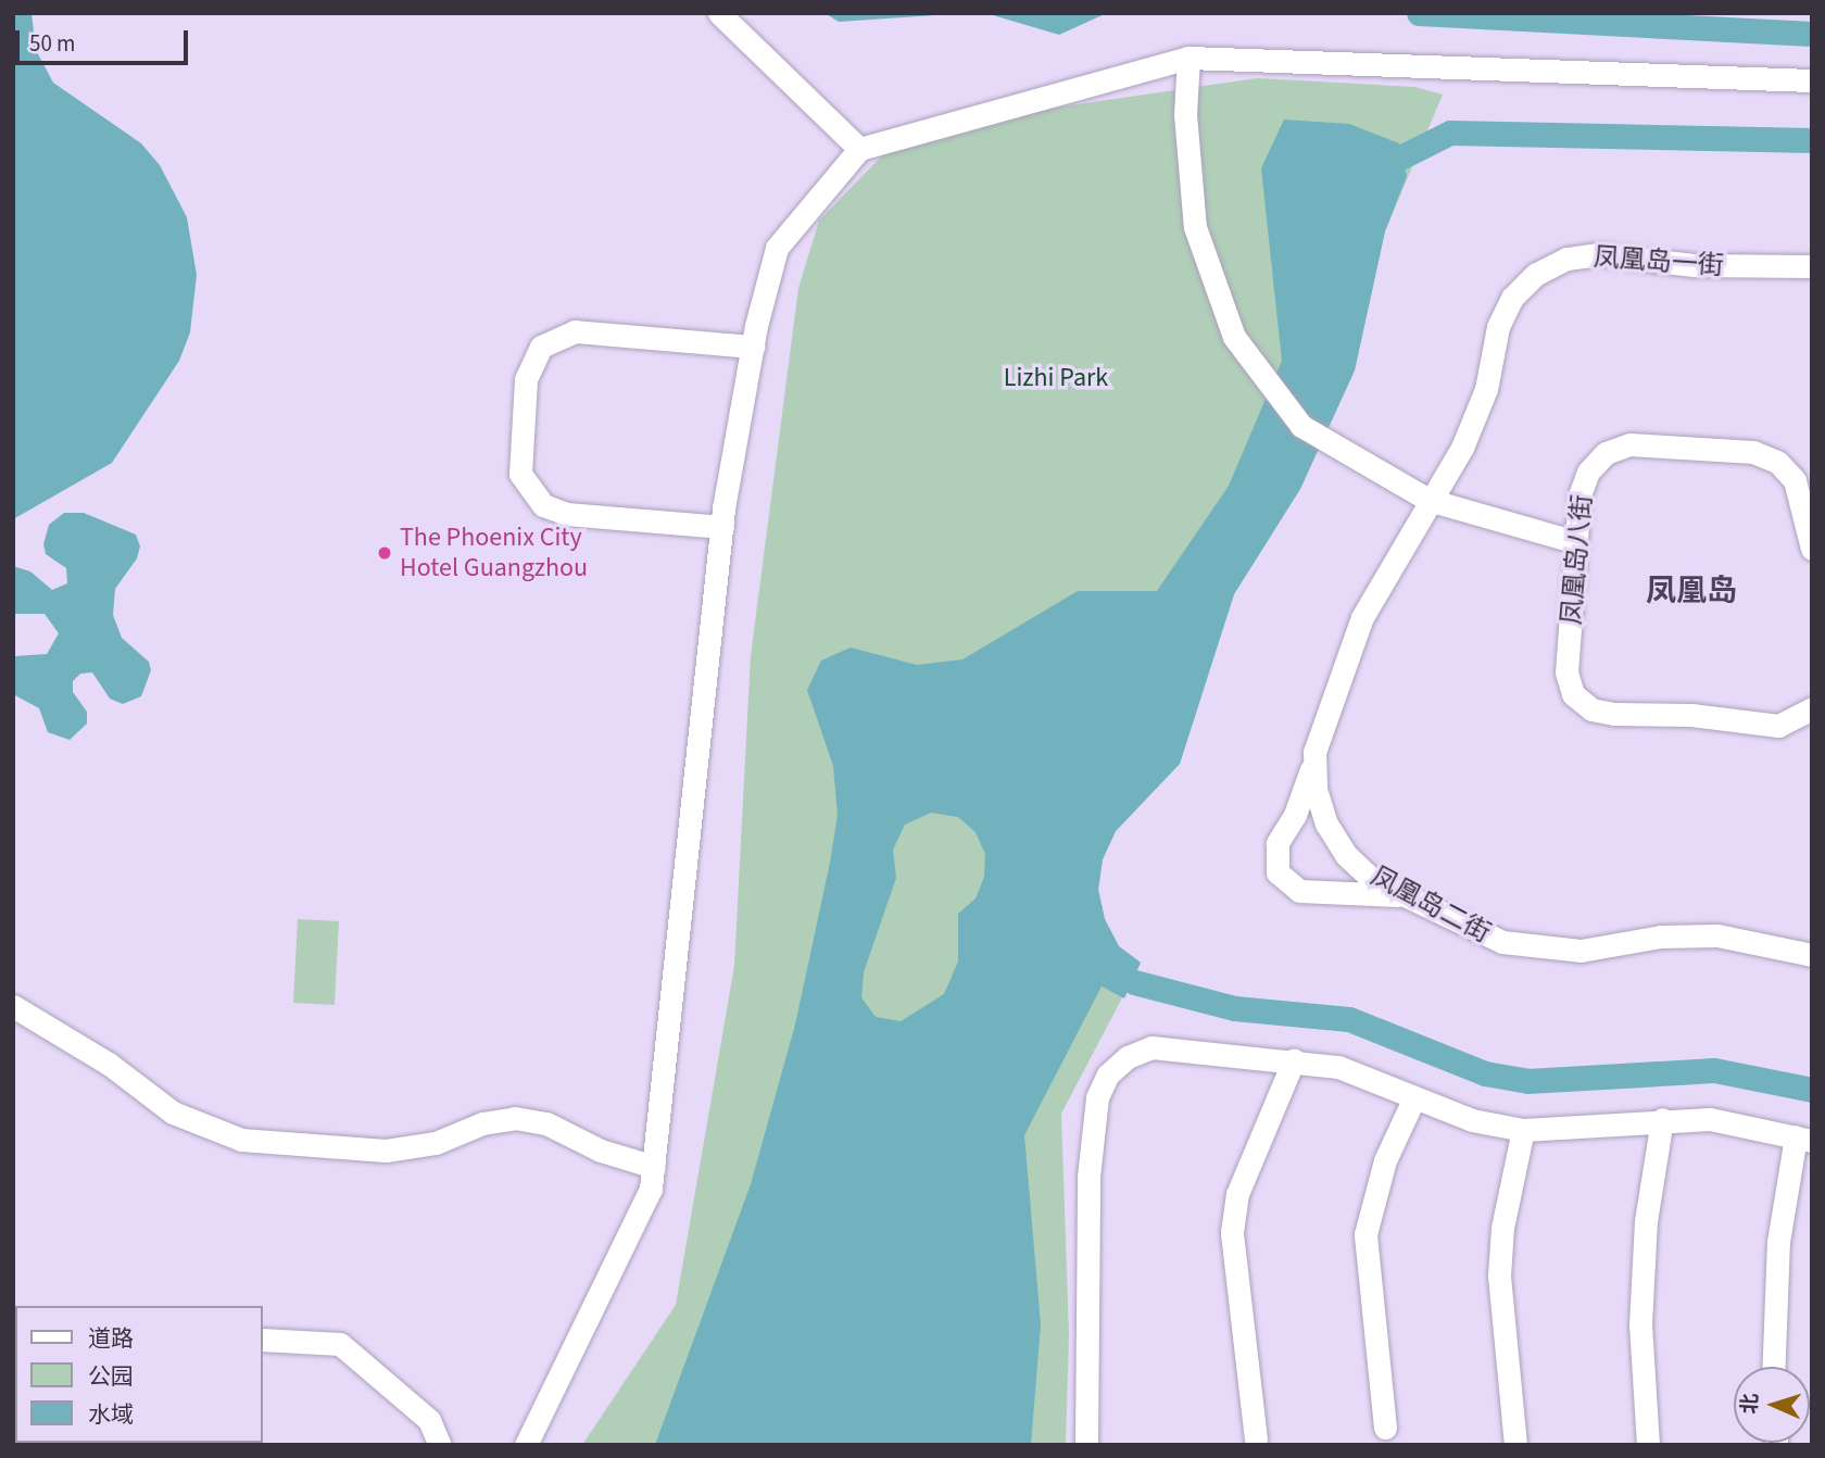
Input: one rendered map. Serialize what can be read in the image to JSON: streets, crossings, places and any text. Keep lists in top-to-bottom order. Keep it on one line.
{"streets":{"street":["凤凰岛一街","凤凰岛八街","凤凰岛二街"]},"crossings":[["凤凰岛一街","凤凰岛二街"]],"districts":["凤凰岛"],"parks":["Lizhi Park"],"places":["The Phoenix City Hotel Guangzhou"],"legend":["道路","公园","水域"],"scale_bar":"50 m","north":"left"}
